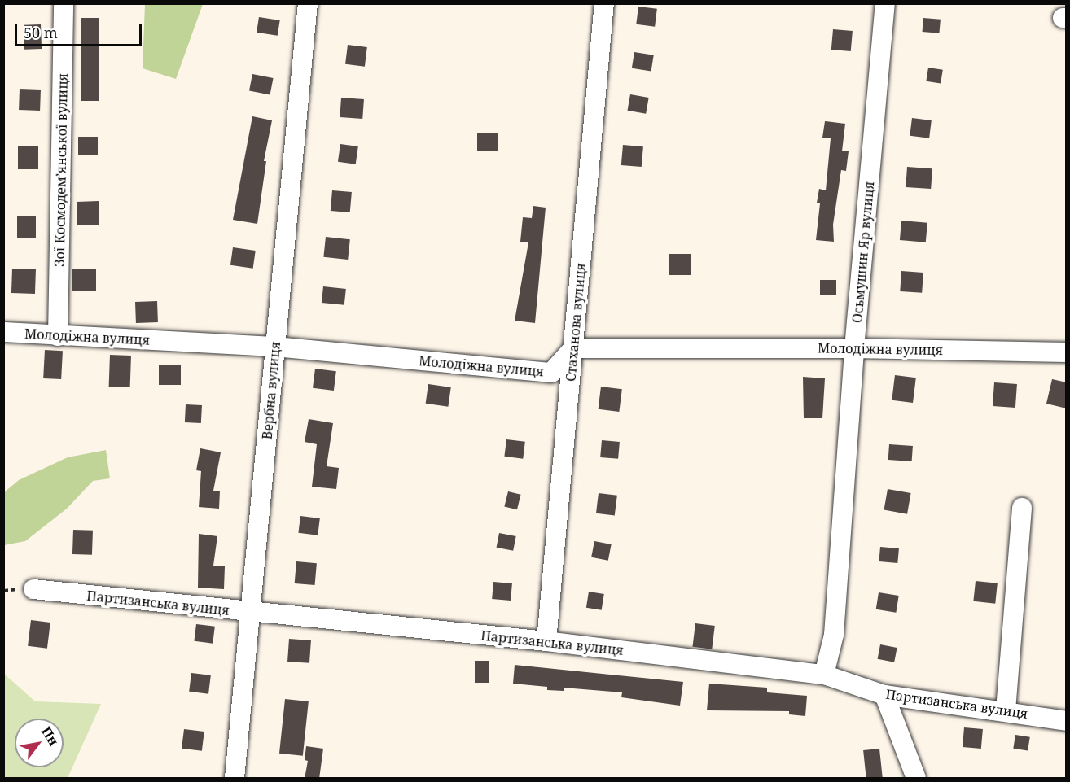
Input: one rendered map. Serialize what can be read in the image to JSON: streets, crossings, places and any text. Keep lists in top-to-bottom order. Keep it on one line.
{"streets":{"street":["Зої Космодем’янської вулиця","Осьмушин Яр вулиця","Стаханова вулиця","Молодіжна вулиця","Вербна вулиця","Партизанська вулиця"]},"crossings":[["Зої Космодем’янської вулиця","Молодіжна вулиця"],["Осьмушин Яр вулиця","Молодіжна вулиця"],["Осьмушин Яр вулиця","Партизанська вулиця"],["Стаханова вулиця","Молодіжна вулиця"],["Стаханова вулиця","Партизанська вулиця"],["Молодіжна вулиця","Вербна вулиця"],["Вербна вулиця","Партизанська вулиця"]],"scale_bar":"50 m","north":"top right"}
